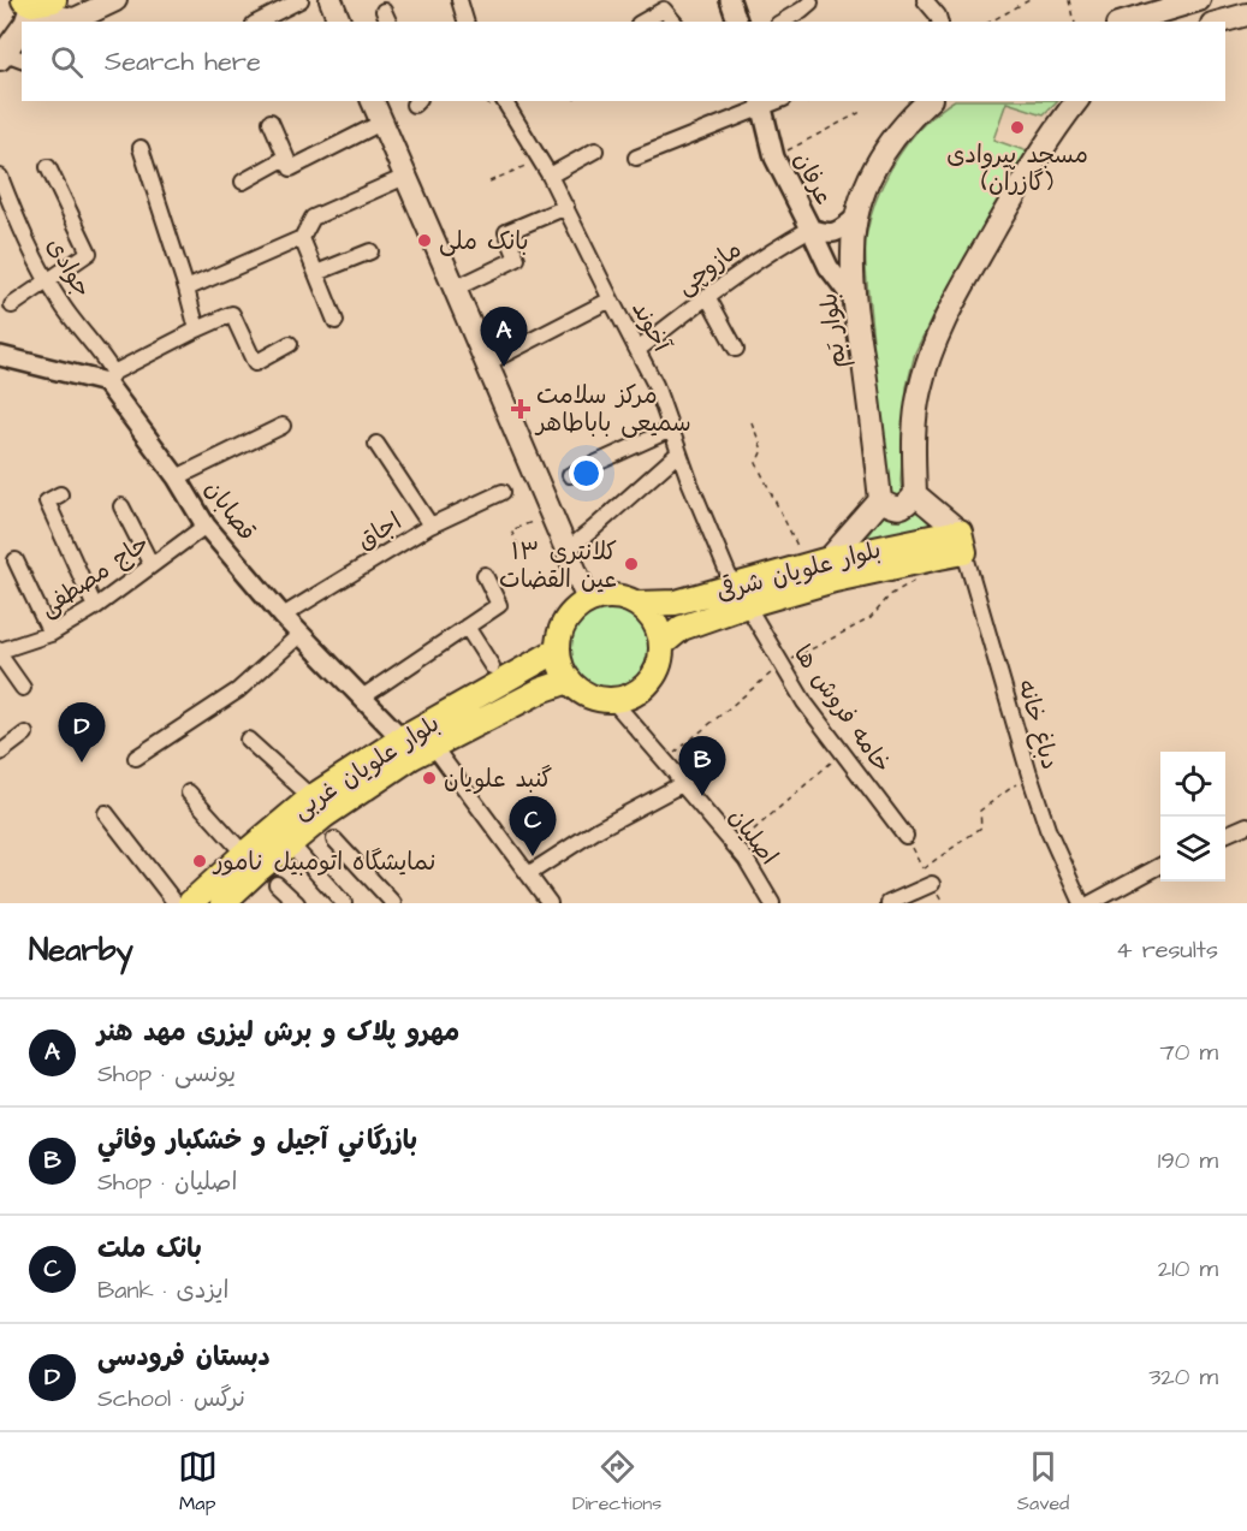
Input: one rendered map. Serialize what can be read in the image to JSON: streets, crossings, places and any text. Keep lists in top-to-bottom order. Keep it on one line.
{"streets":{"main road":["بلوار بَم","بلوار علویان شرقی","بلوار علویان غربی"],"street":["عرفان","جوادی","مازوچی","آخوند","قصابان","اجاق","حاج مصطفی","خامه فروش ها","دباغ خانه","اصلیان"]},"crossings":[["عرفان","مازوچی"],["عرفان","بلوار بَم"],["جوادی","قصابان"],["مازوچی","آخوند"],["آخوند","بلوار علویان شرقی"],["آخوند","خامه فروش ها"],["قصابان","اجاق"],["قصابان","حاج مصطفی"],["قصابان","بلوار علویان غربی"],["بلوار علویان شرقی","خامه فروش ها"],["بلوار علویان شرقی","دباغ خانه"],["بلوار علویان شرقی","بلوار علویان غربی"],["بلوار علویان شرقی","اصلیان"],["بلوار علویان غربی","اصلیان"]],"places":{"other":["مسجد پیروادی (گازران)","بانک ملی","کلانتری ۱۳ عین القضات","گنبد علویان","نمایشگاه اتومبیل نامور"],"health":["مرکز سلامت سمیعی باباطاهر"]},"page":{"search":"Search here","pins":["A","D","B","C"],"heading":["Nearby","4 results"],"list":[{"mark":"A","name":"مهرو پلاک و برش لیزری مهد هنر","note":"Shop · یونسی","value":"70 m"},{"mark":"B","name":"بازرگاني آجيل و خشكبار وفائي","note":"Shop · اصلیان","value":"190 m"},{"mark":"C","name":"بانک ملت","note":"Bank · ایزدی","value":"210 m"},{"mark":"D","name":"دبستان فرودسی","note":"School · نرگس","value":"320 m"}],"nav":["Map","Directions","Saved"]}}
